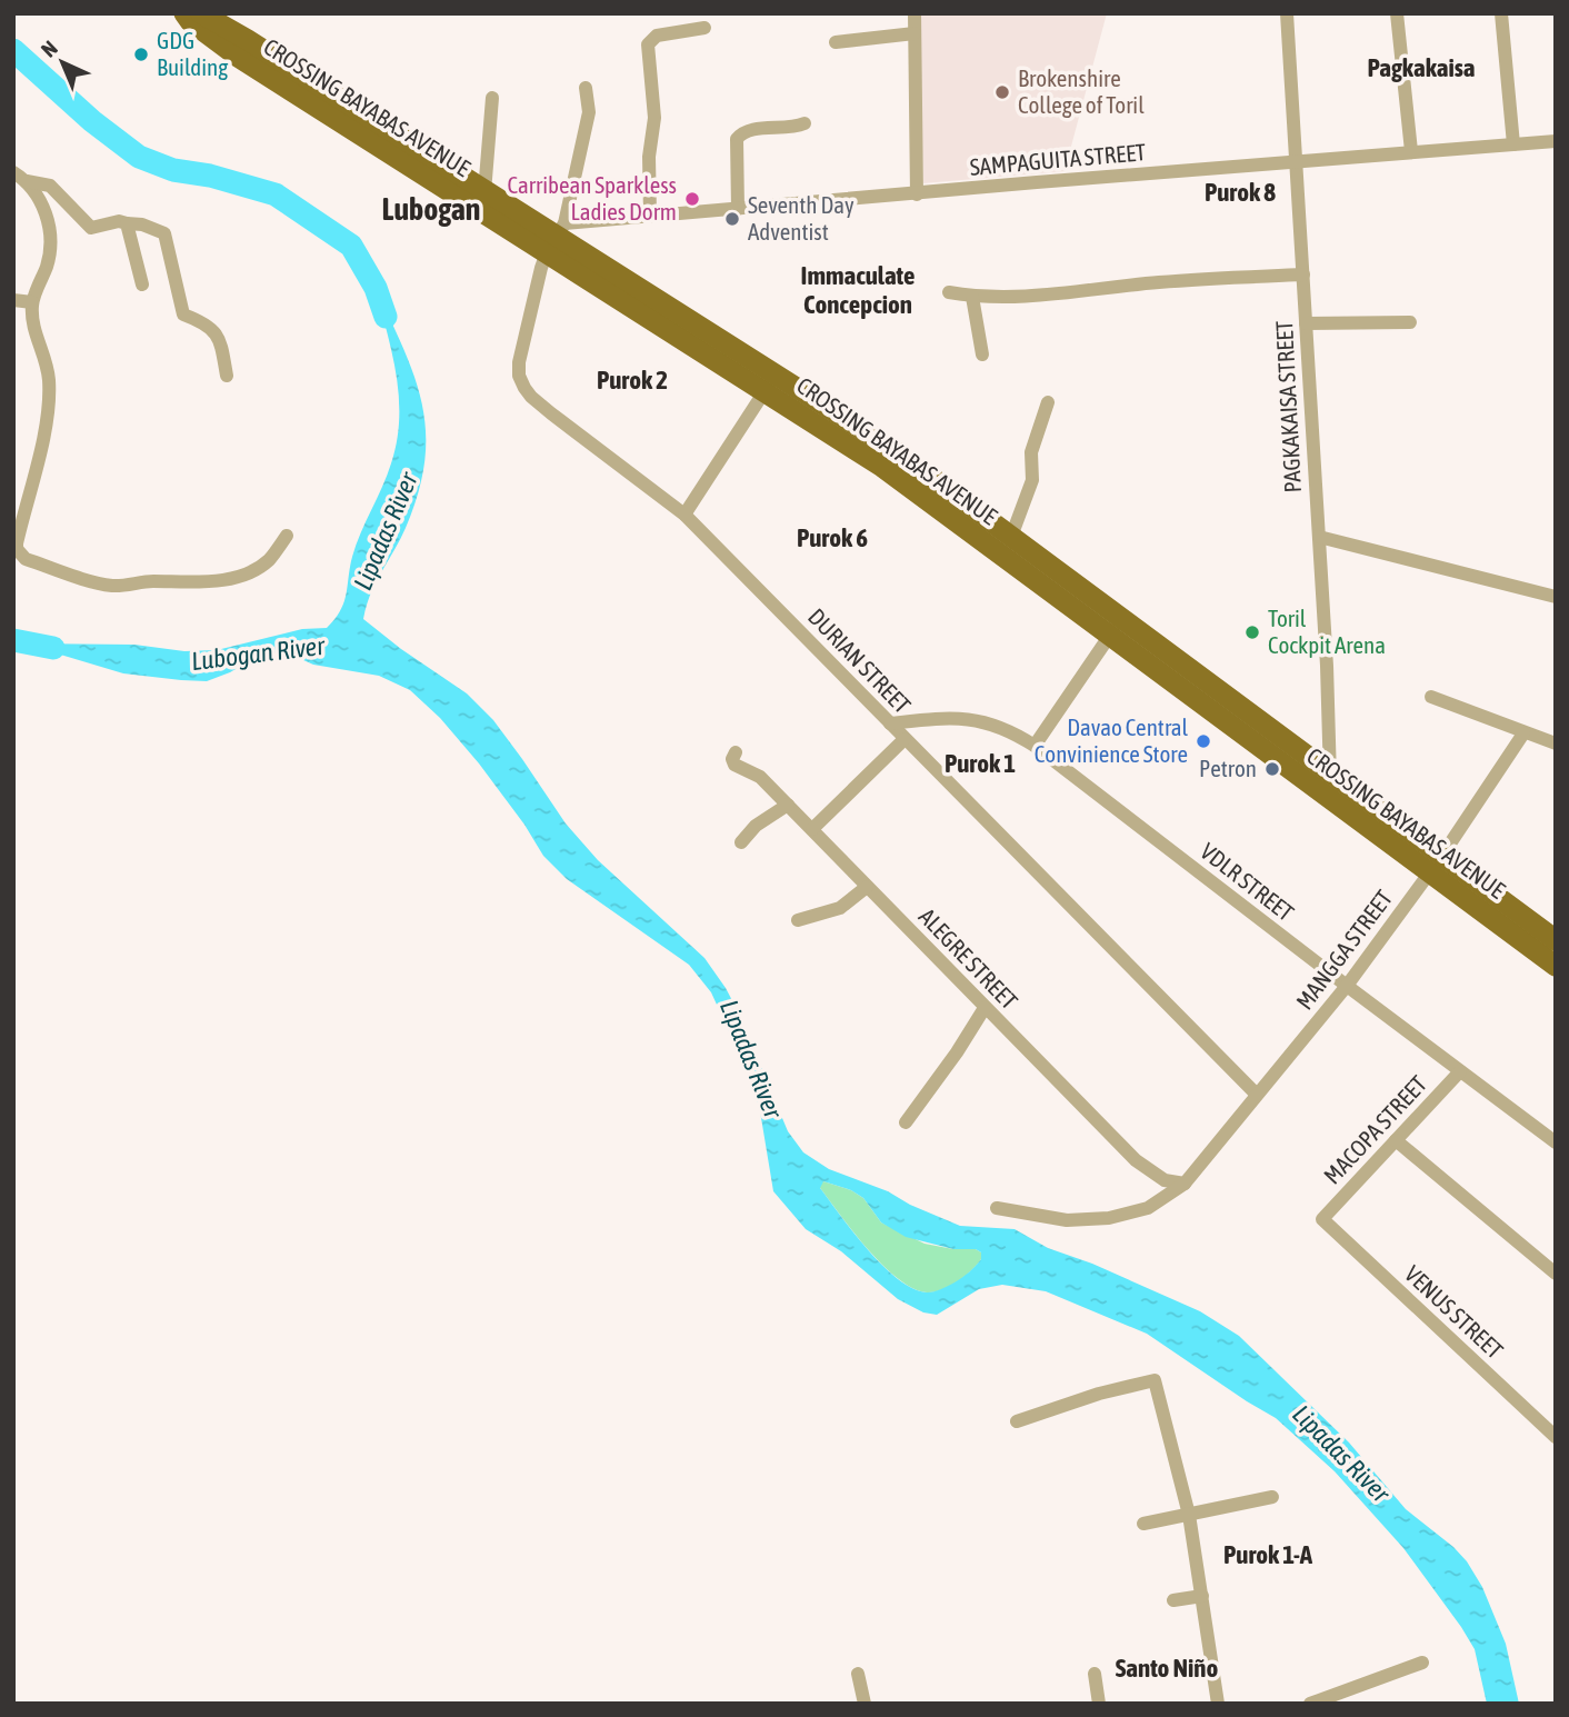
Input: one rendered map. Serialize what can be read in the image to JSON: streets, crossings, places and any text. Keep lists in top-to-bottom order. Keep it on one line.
{"streets":{"main road":["CROSSING BAYABAS AVENUE"],"street":["SAMPAGUITA STREET","PAGKAKAISA STREET","DURIAN STREET","VDLR STREET","MANGGA STREET","ALEGRE STREET","MACOPA STREET","VENUS STREET"]},"crossings":[["CROSSING BAYABAS AVENUE","SAMPAGUITA STREET"],["CROSSING BAYABAS AVENUE","PAGKAKAISA STREET"],["CROSSING BAYABAS AVENUE","DURIAN STREET"],["CROSSING BAYABAS AVENUE","MANGGA STREET"],["SAMPAGUITA STREET","PAGKAKAISA STREET"],["SAMPAGUITA STREET","DURIAN STREET"],["DURIAN STREET","VDLR STREET"],["DURIAN STREET","MANGGA STREET"],["VDLR STREET","MANGGA STREET"],["VDLR STREET","MACOPA STREET"],["MANGGA STREET","ALEGRE STREET"],["MACOPA STREET","VENUS STREET"]],"districts":["Pagkakaisa","Purok 8","Lubogan","Immaculate Concepcion","Purok 2","Purok 6","Purok 1","Purok 1-A","Santo Niño"],"water":["Lipadas River","Lubogan River"],"places":["GDG Building","Brokenshire College of Toril","Carribean Sparkless Ladies Dorm","Seventh Day Adventist","Toril Cockpit Arena","Davao Central Convinience Store","Petron"],"north":"top left"}
